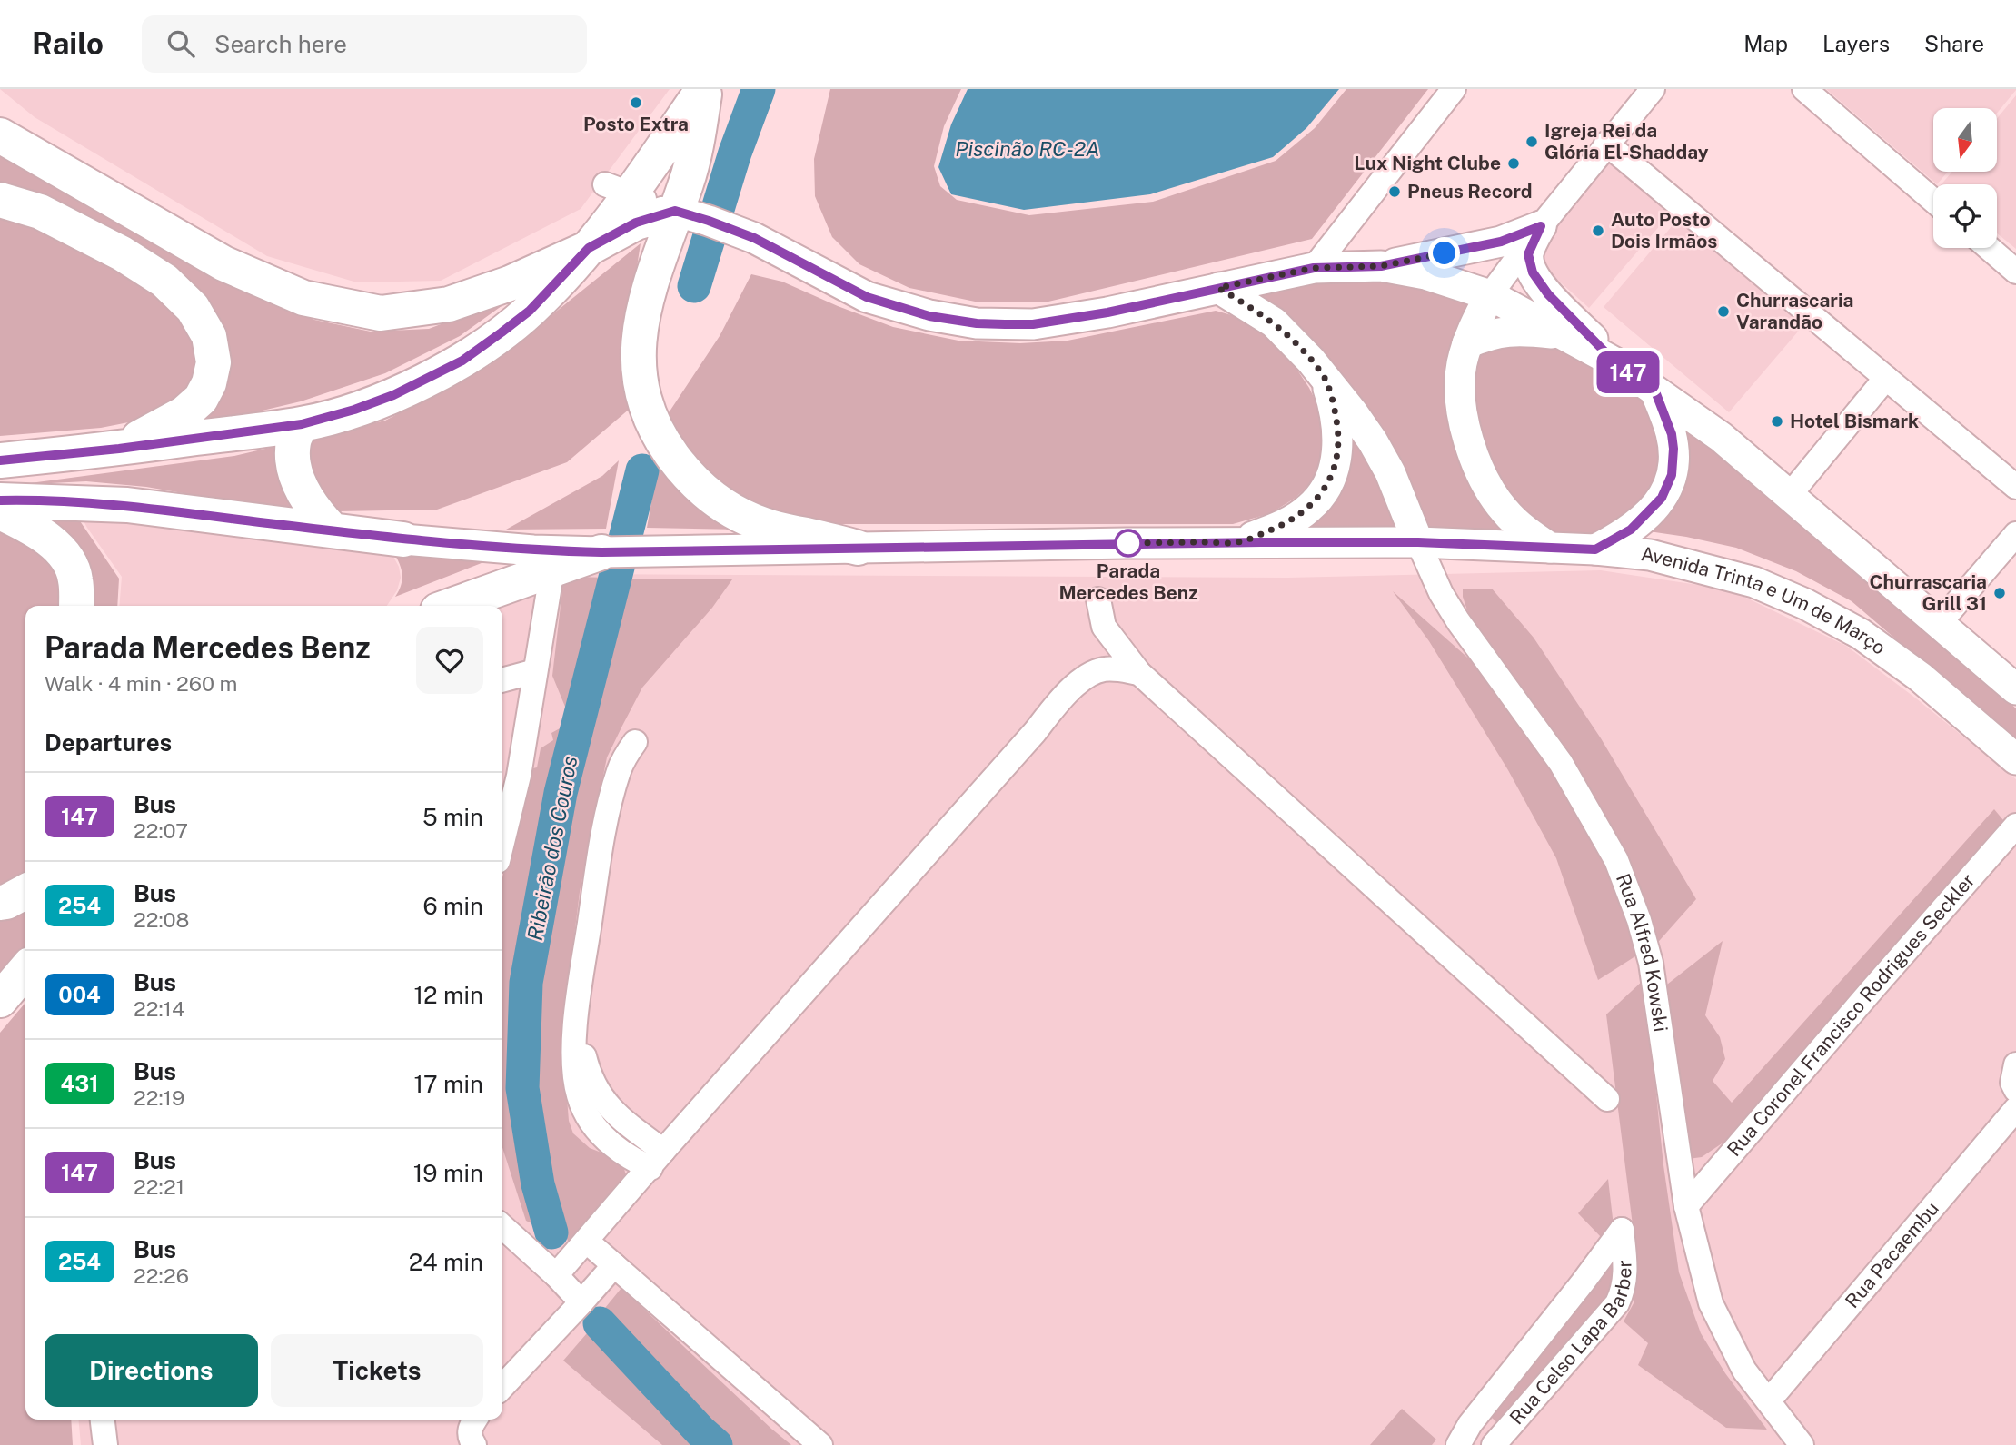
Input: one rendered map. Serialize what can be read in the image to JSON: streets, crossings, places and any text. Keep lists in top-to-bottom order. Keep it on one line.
{"streets":{"main road":["Avenida Trinta e Um de Março"],"street":["Rua Alfred Kowski","Rua Coronel Francisco Rodrigues Seckler","Rua Pacaembu","Rua Celso Lapa Barber"]},"crossings":[["Avenida Trinta e Um de Março","Rua Alfred Kowski"],["Rua Alfred Kowski","Rua Coronel Francisco Rodrigues Seckler"],["Rua Alfred Kowski","Rua Pacaembu"]],"water":["Piscinão RC-2A","Ribeirão dos Couros"],"places":["Posto Extra","Igreja Rei da Glória El-Shadday","Lux Night Clube","Pneus Record","Auto Posto Dois Irmãos","Churrascaria Varandão","Hotel Bismark","Parada Mercedes Benz","Churrascaria Grill 31"],"lines":["bus line 147"],"north":"bottom","page":{"header":"Railo","search":"Search here","nav":["Map","Layers","Share"],"on_map":"147","heading":[["Parada Mercedes Benz","Walk · 4 min · 260 m"],"Departures"],"list":[{"mark":"147","name":"Bus","note":"22:07","value":"5 min"},{"mark":"254","name":"Bus","note":"22:08","value":"6 min"},{"mark":"004","name":"Bus","note":"22:14","value":"12 min"},{"mark":"431","name":"Bus","note":"22:19","value":"17 min"},{"mark":"147","name":"Bus","note":"22:21","value":"19 min"},{"mark":"254","name":"Bus","note":"22:26","value":"24 min"}],"buttons":["Directions","Tickets"]}}
